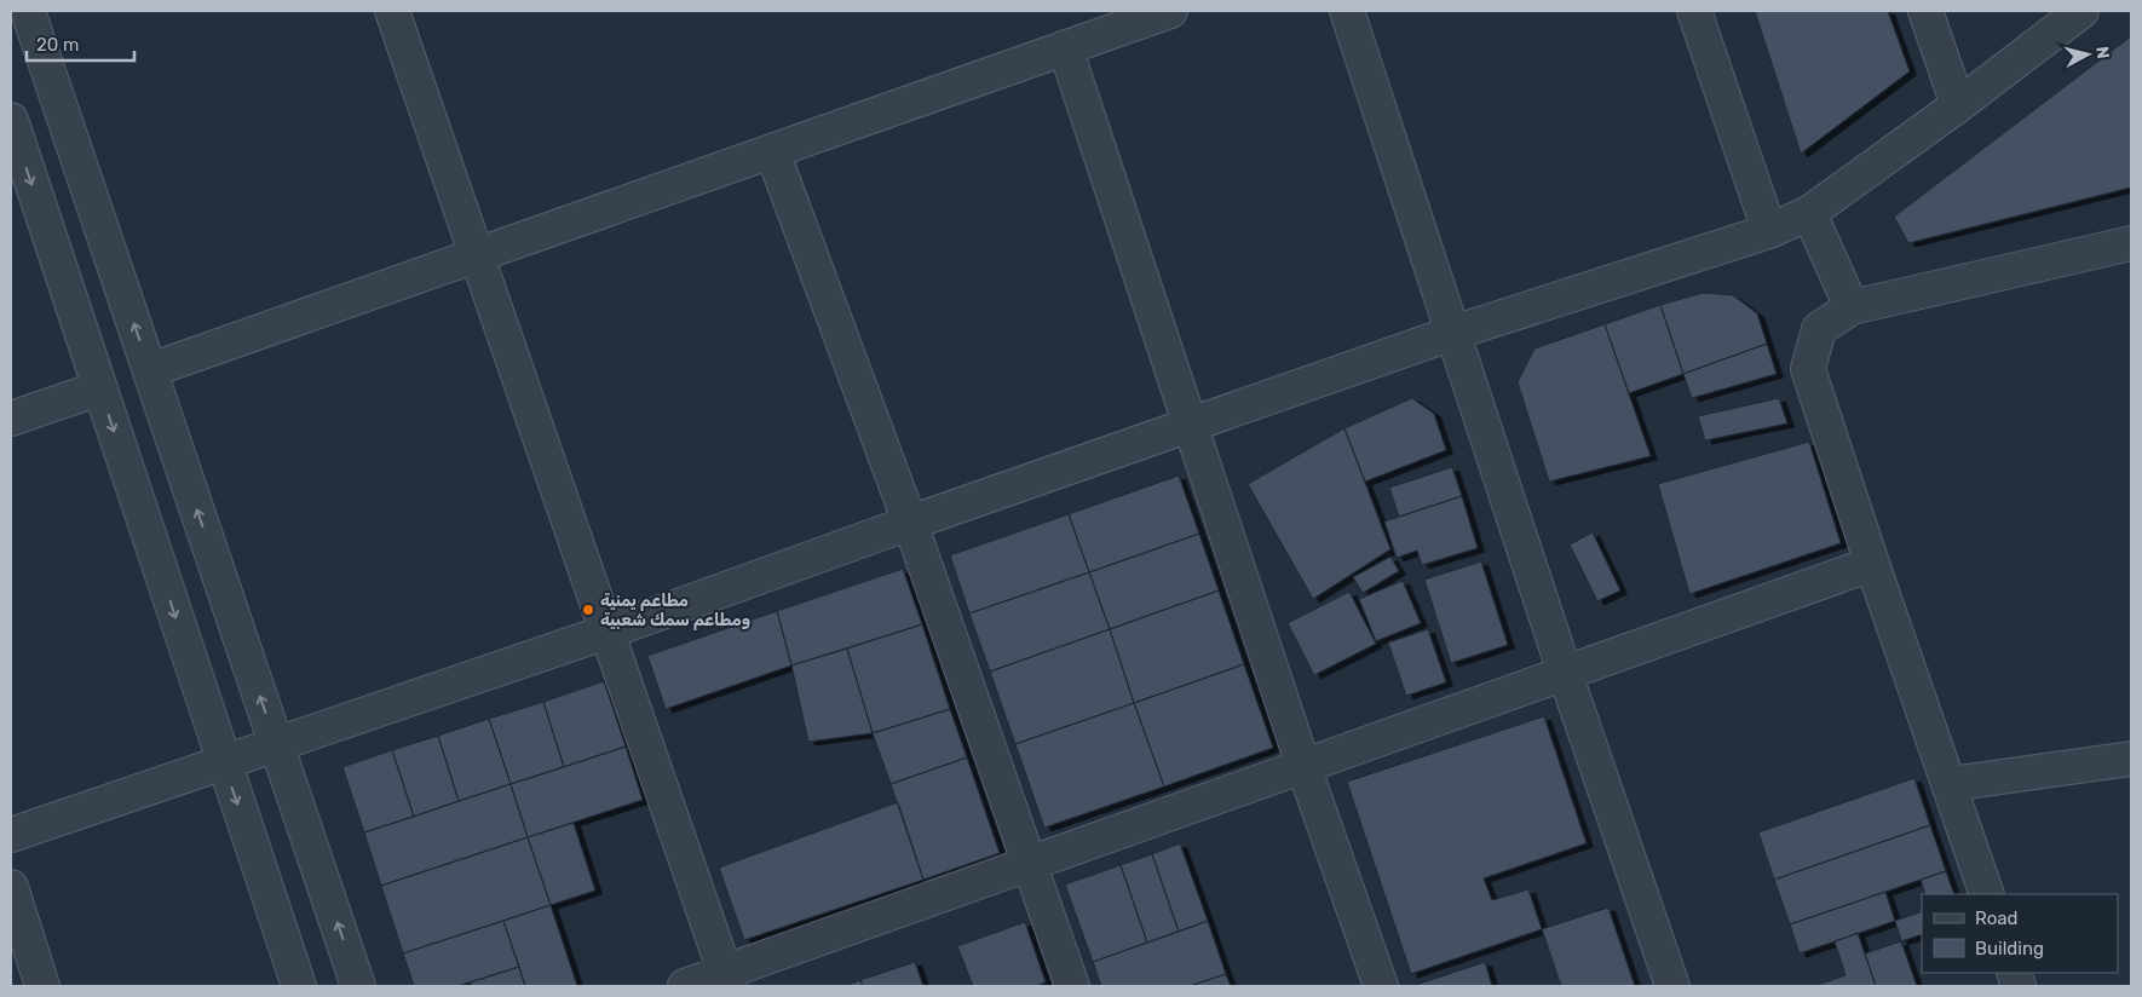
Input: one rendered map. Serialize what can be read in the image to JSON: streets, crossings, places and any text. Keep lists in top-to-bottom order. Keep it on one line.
{"places":["مطاعم يمنية ومطاعم سمك شعبية"],"legend":["Road","Building"],"scale_bar":"20 m","north":"right"}
